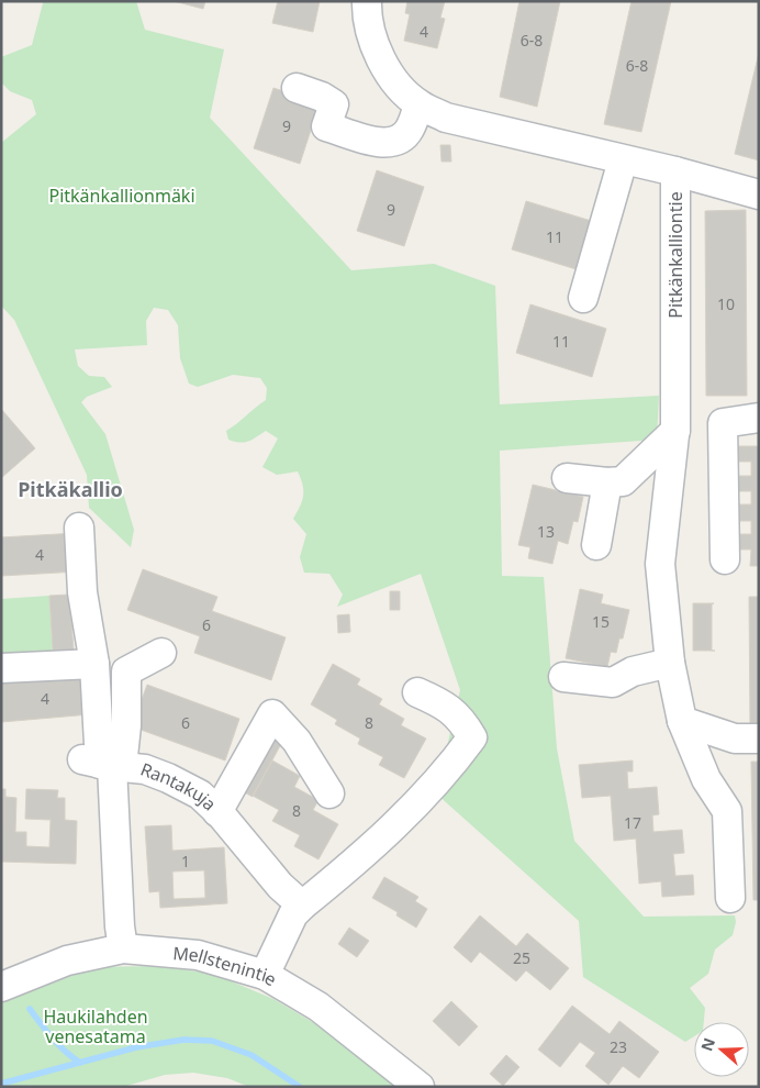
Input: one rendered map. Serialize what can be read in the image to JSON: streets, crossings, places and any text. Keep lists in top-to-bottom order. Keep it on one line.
{"streets":{"street":["Pitkänkalliontie","Rantakuja","Mellstenintie"]},"crossings":[["Rantakuja","Mellstenintie"]],"districts":["Pitkäkallio"],"parks":["Pitkänkallionmäki","Haukilahden venesatama"],"house_numbers":["4","6-8","6-8","9","9","11","10","11","13","4","15","6","4","6","8","8","17","1","25","23"],"north":"left"}
